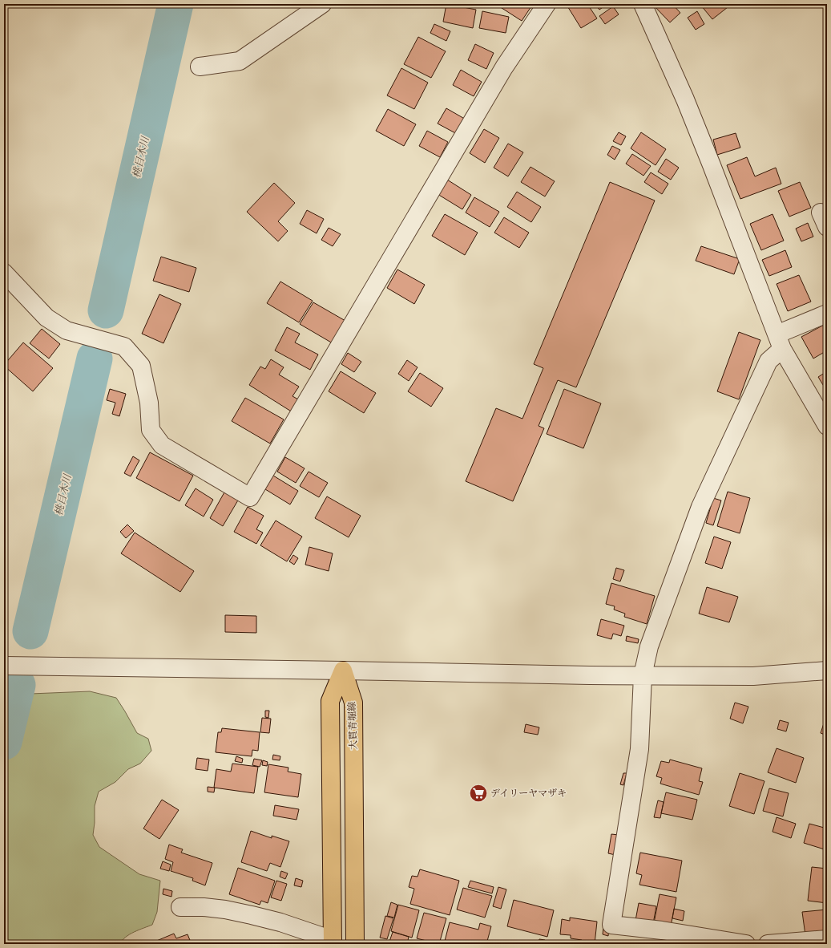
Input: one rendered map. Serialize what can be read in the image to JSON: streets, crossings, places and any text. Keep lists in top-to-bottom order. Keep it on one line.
{"streets":{"main road":["大貫青堀線"]},"water":["桃目木川"],"places":{"supermarket":["デイリーヤマザキ"]}}
